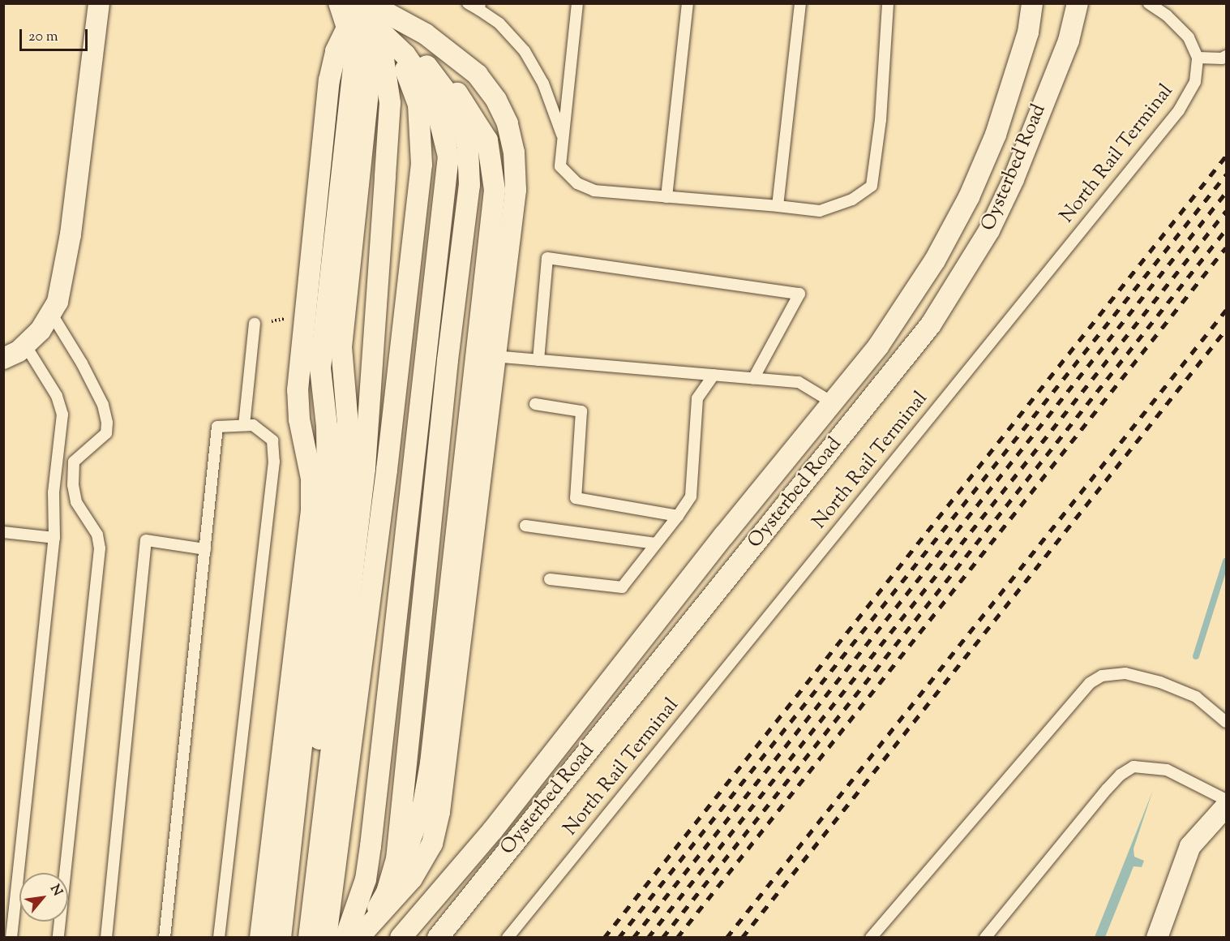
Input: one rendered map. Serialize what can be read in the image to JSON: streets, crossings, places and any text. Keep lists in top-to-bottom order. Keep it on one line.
{"streets":{"street":["Oysterbed Road"],"lane":["North Rail Terminal"]},"scale_bar":"20 m","north":"top right"}
